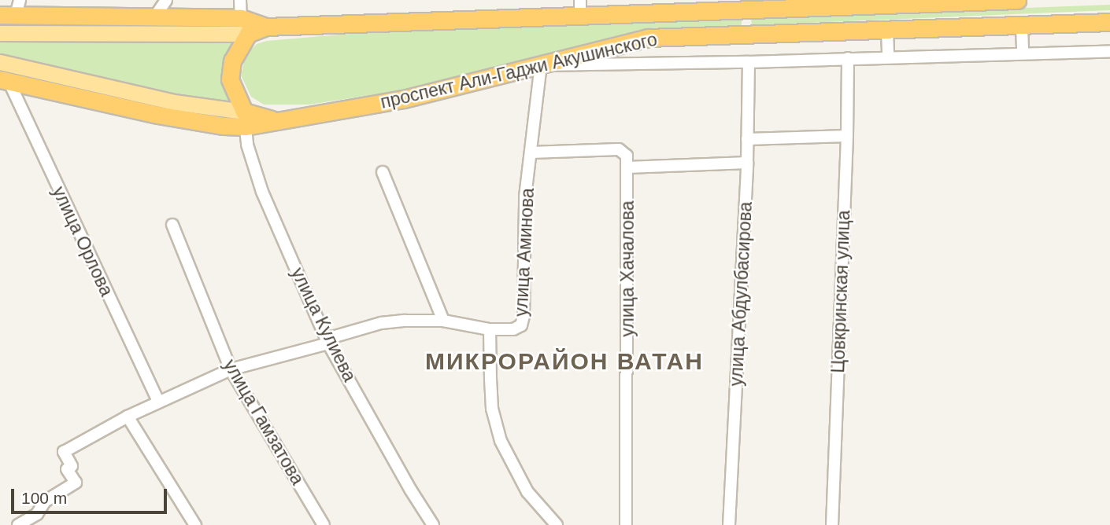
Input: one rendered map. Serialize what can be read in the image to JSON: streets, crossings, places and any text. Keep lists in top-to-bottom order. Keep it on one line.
{"streets":{"highway":["проспект Али-Гаджи Акушинского"],"street":["улица Орлова","улица Аминова","улица Хачалова","Цовкринская улица","улица Абдулбасирова","улица Кулиева","улица Гамзатова"]},"crossings":[["проспект Али-Гаджи Акушинского","улица Аминова"],["проспект Али-Гаджи Акушинского","улица Кулиева"],["улица Аминова","улица Хачалова"]],"districts":["МИКРОРАЙОН ВАТАН"],"scale_bar":"100 m"}
